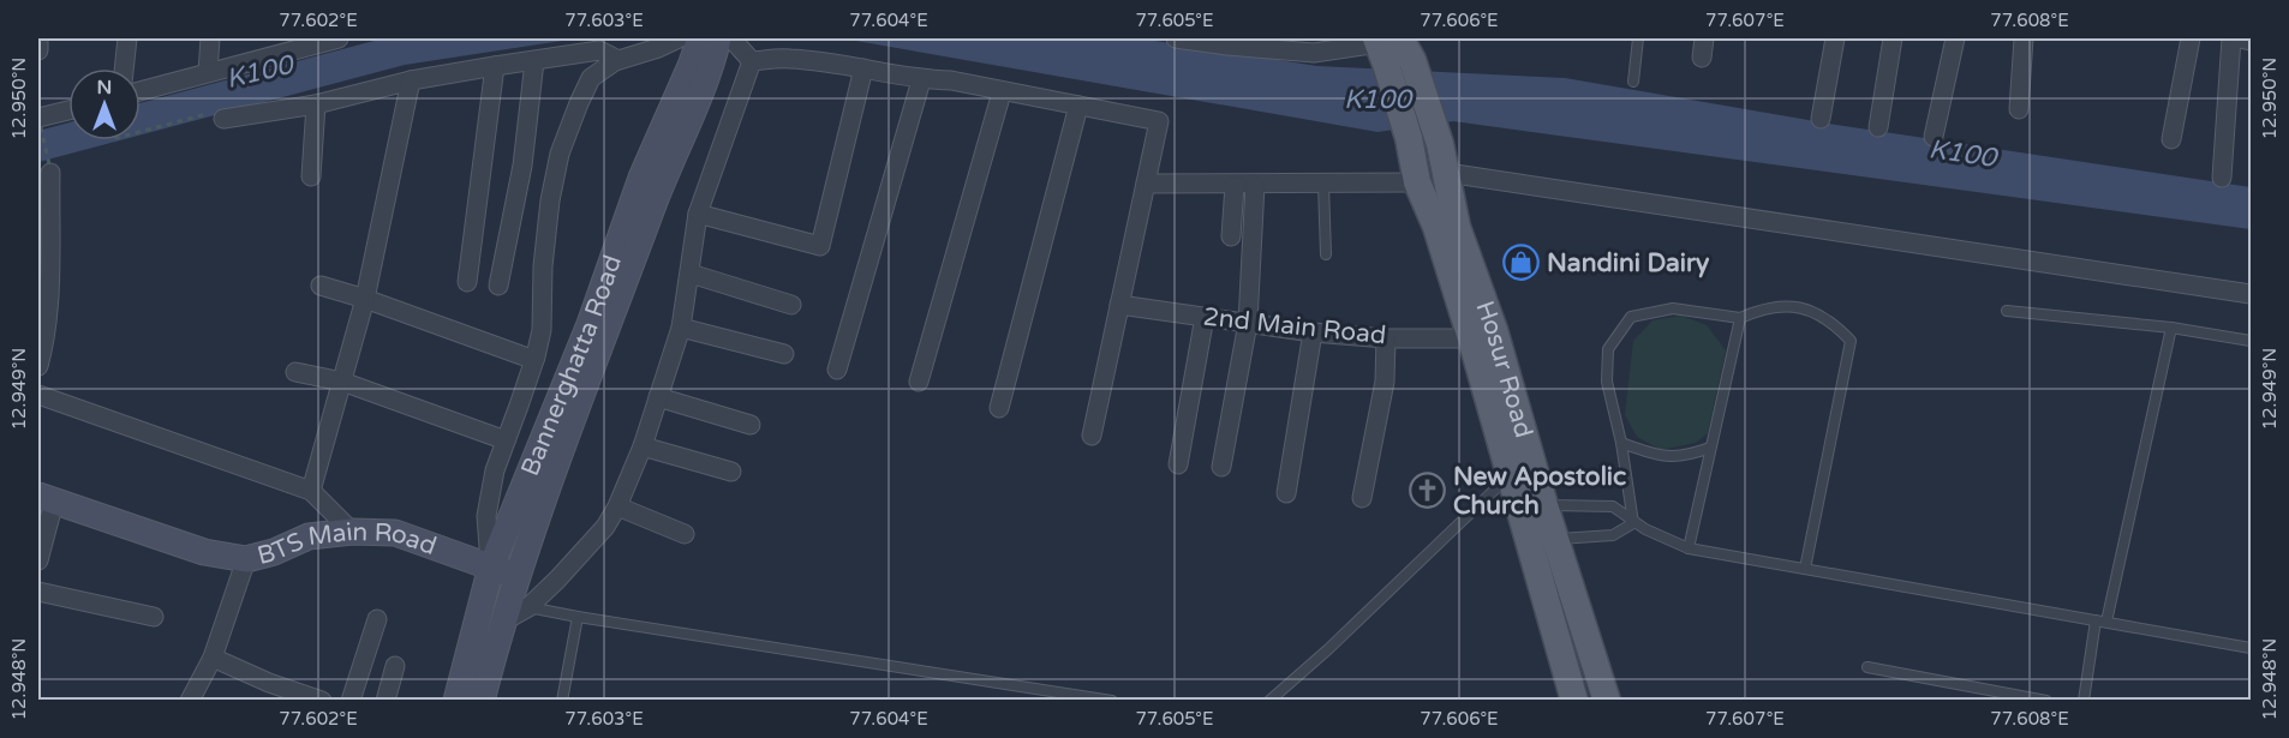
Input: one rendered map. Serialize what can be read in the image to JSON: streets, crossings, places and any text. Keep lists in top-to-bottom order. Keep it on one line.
{"streets":{"main road":["Bannerghatta Road","Hosur Road","BTS Main Road"],"street":["2nd Main Road"]},"crossings":[["2nd Main Road","Hosur Road"],["Bannerghatta Road","BTS Main Road"]],"water":["K100"],"places":{"shop":["Nandini Dairy"],"church":["New Apostolic Church"]},"north":"top","coordinates":["77.602°E","77.603°E","77.604°E","77.605°E","77.606°E","77.607°E","77.608°E","12.950°N","12.949°N","12.948°N"]}
